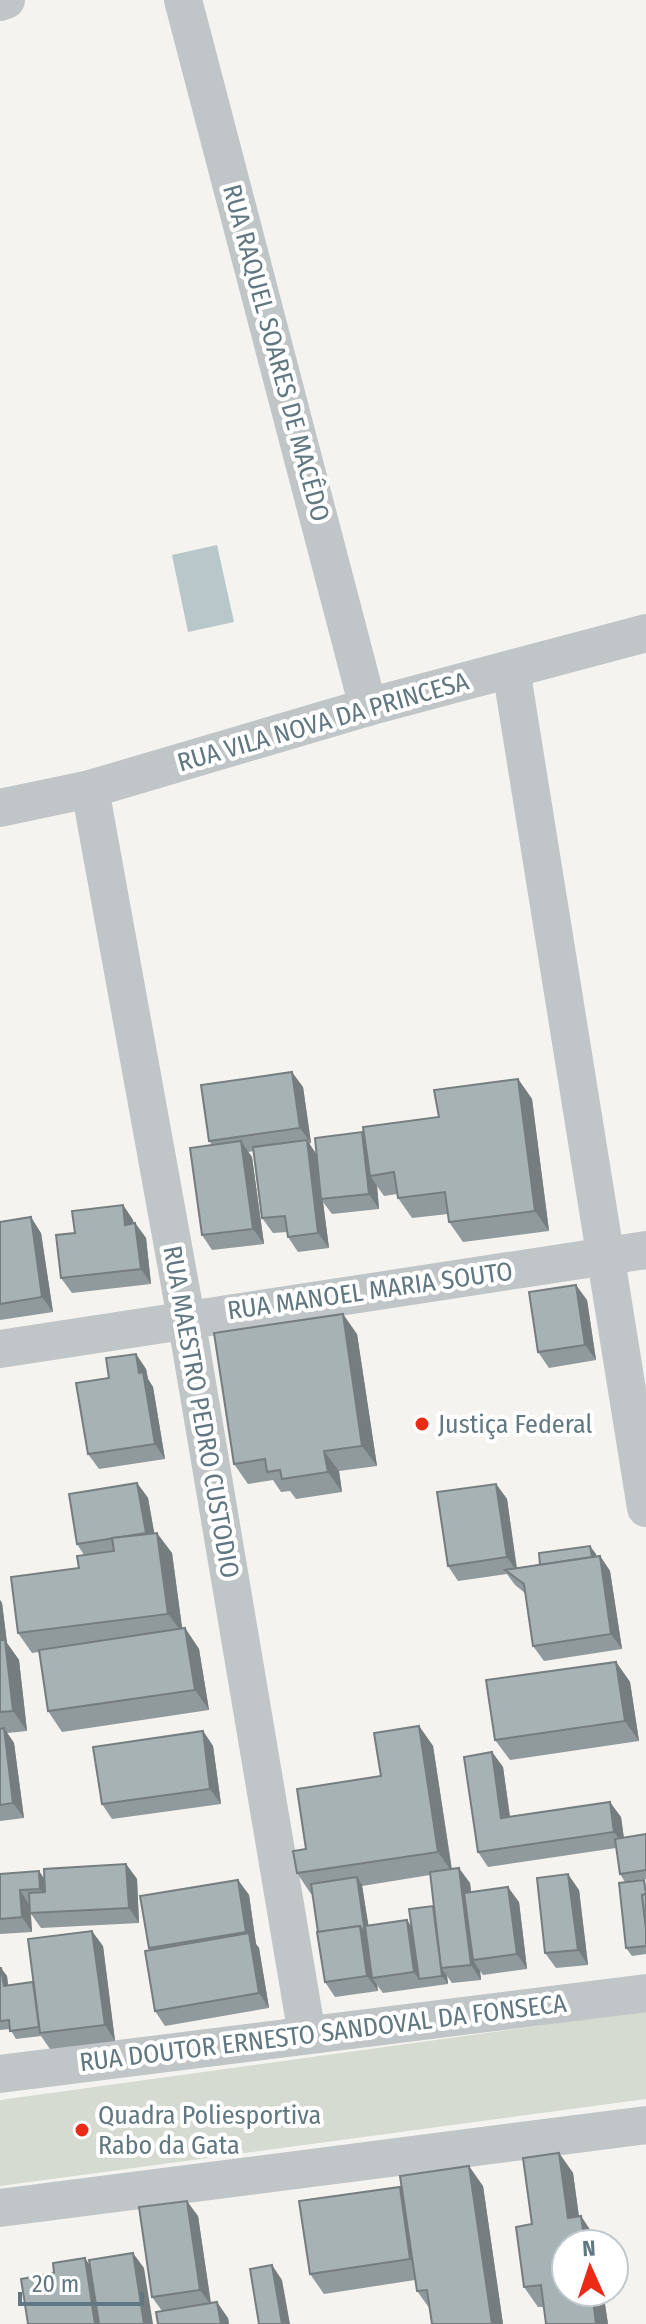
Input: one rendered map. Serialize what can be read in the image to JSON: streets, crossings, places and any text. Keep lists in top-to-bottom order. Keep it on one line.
{"streets":{"street":["RUA RAQUEL SOARES DE MACÊDO","RUA VILA NOVA DA PRINCESA","RUA MANOEL MARIA SOUTO","RUA MAESTRO PEDRO CUSTODIO","RUA DOUTOR ERNESTO SANDOVAL DA FONSECA"]},"crossings":[["RUA RAQUEL SOARES DE MACÊDO","RUA VILA NOVA DA PRINCESA"],["RUA VILA NOVA DA PRINCESA","RUA MAESTRO PEDRO CUSTODIO"],["RUA MANOEL MARIA SOUTO","RUA MAESTRO PEDRO CUSTODIO"],["RUA MAESTRO PEDRO CUSTODIO","RUA DOUTOR ERNESTO SANDOVAL DA FONSECA"]],"places":["Justiça Federal","Quadra Poliesportiva Rabo da Gata"],"scale_bar":"20 m","north":"top"}
